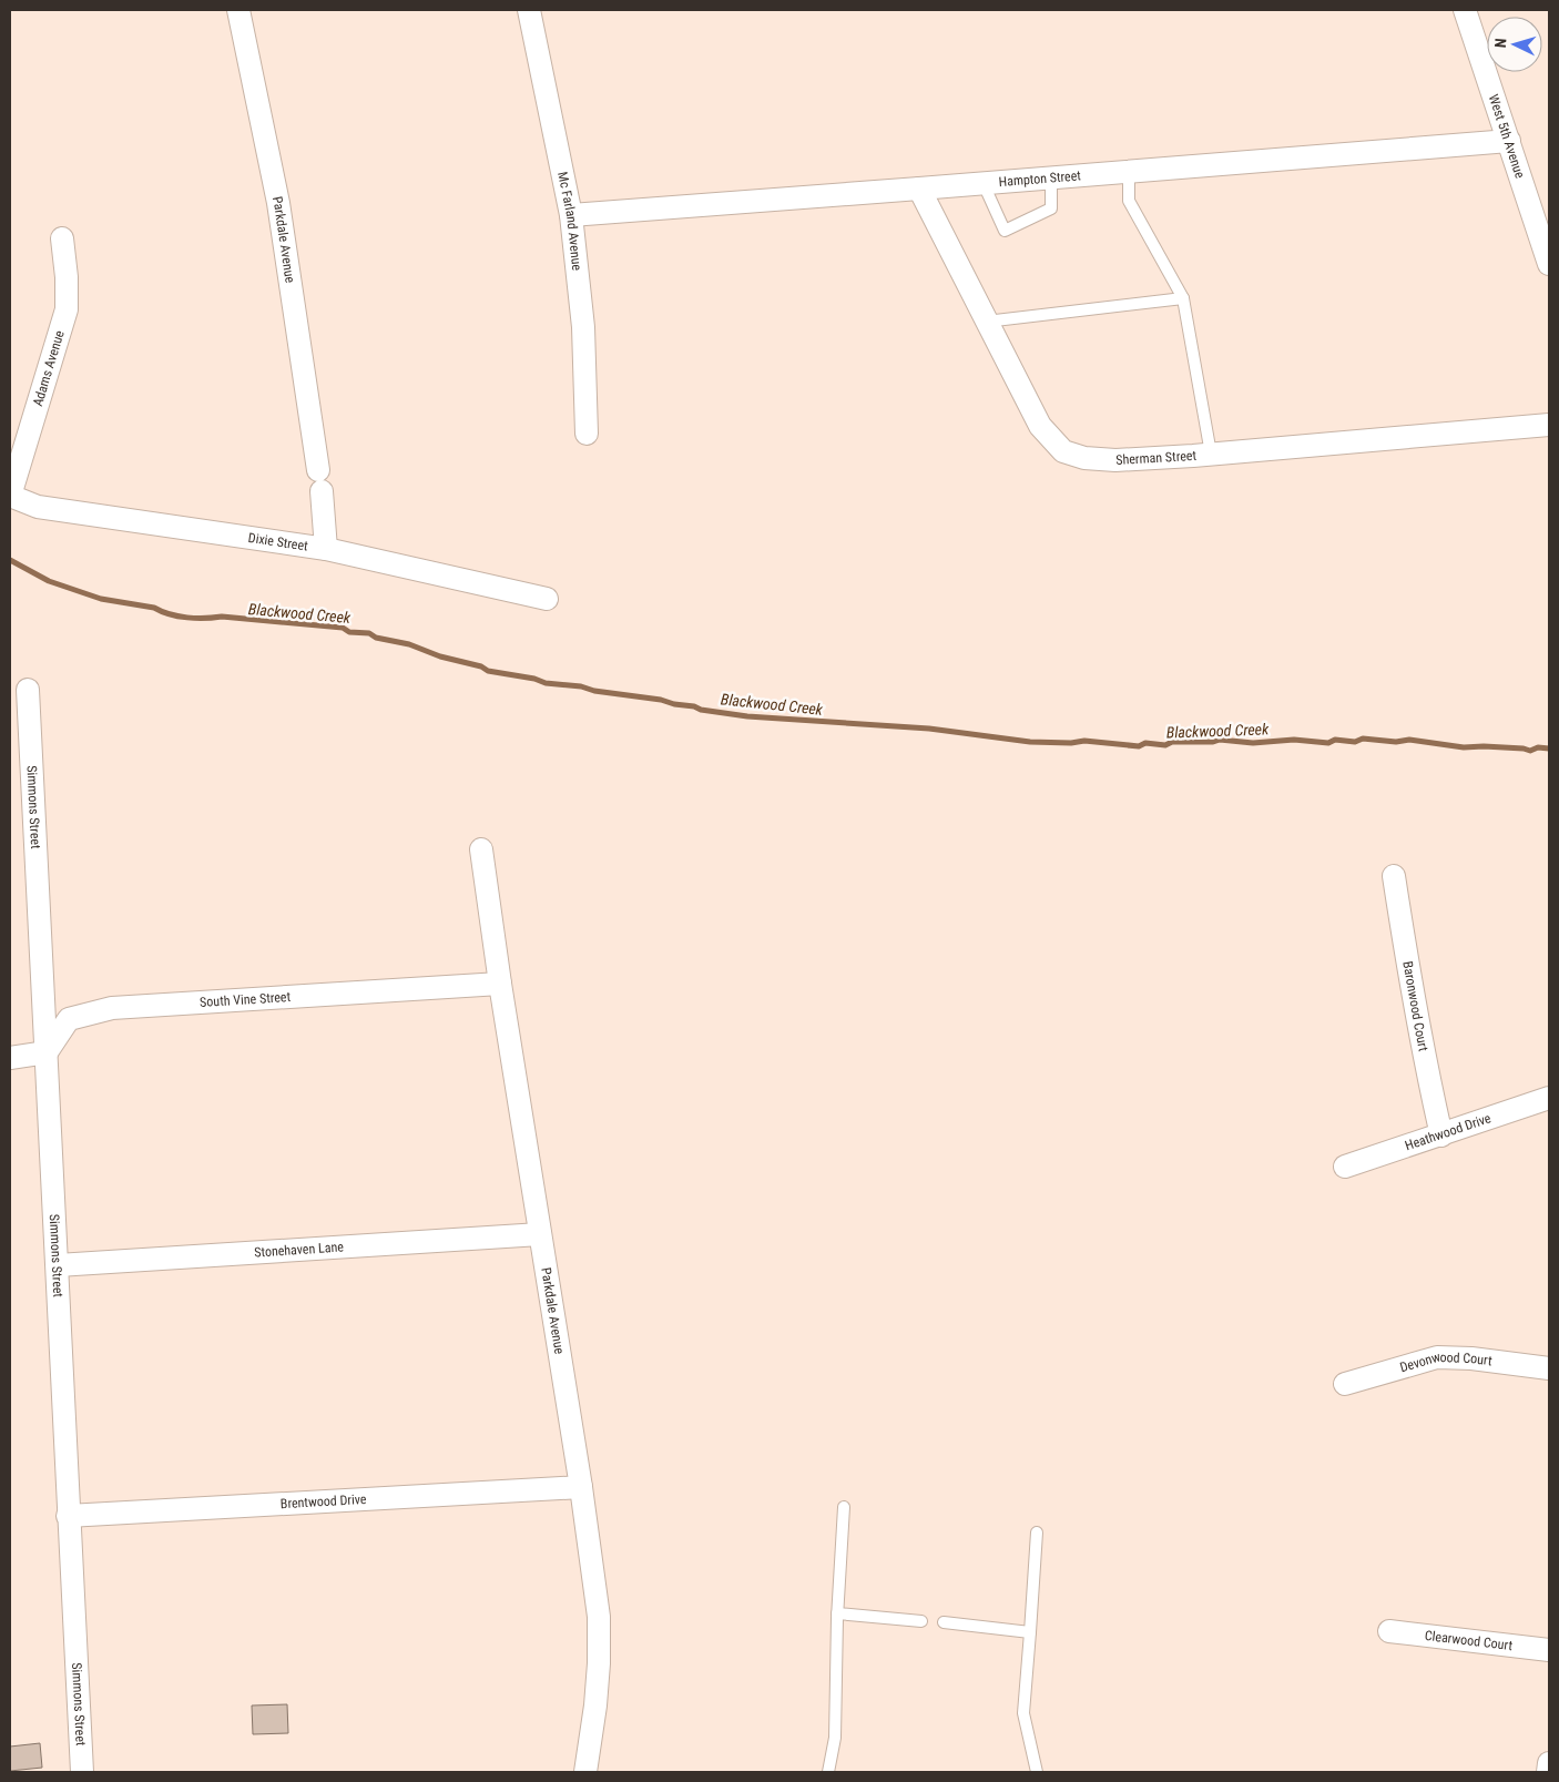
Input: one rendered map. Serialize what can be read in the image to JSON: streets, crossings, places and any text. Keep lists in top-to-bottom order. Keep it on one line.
{"streets":{"street":["West 5th Avenue","Hampton Street","Mc Farland Avenue","Parkdale Avenue","Adams Avenue","Sherman Street","Dixie Street","Simmons Street","South Vine Street","Baronwood Court","Heathwood Drive","Stonehaven Lane","Devonwood Court","Brentwood Drive","Clearwood Court"]},"crossings":[["West 5th Avenue","Hampton Street"],["Hampton Street","Mc Farland Avenue"],["Hampton Street","Sherman Street"],["Parkdale Avenue","Dixie Street"],["Parkdale Avenue","South Vine Street"],["Parkdale Avenue","Stonehaven Lane"],["Parkdale Avenue","Brentwood Drive"],["Adams Avenue","Dixie Street"],["Simmons Street","South Vine Street"],["Simmons Street","Stonehaven Lane"],["Simmons Street","Brentwood Drive"],["Baronwood Court","Heathwood Drive"]],"water":["Blackwood Creek"],"north":"left"}
